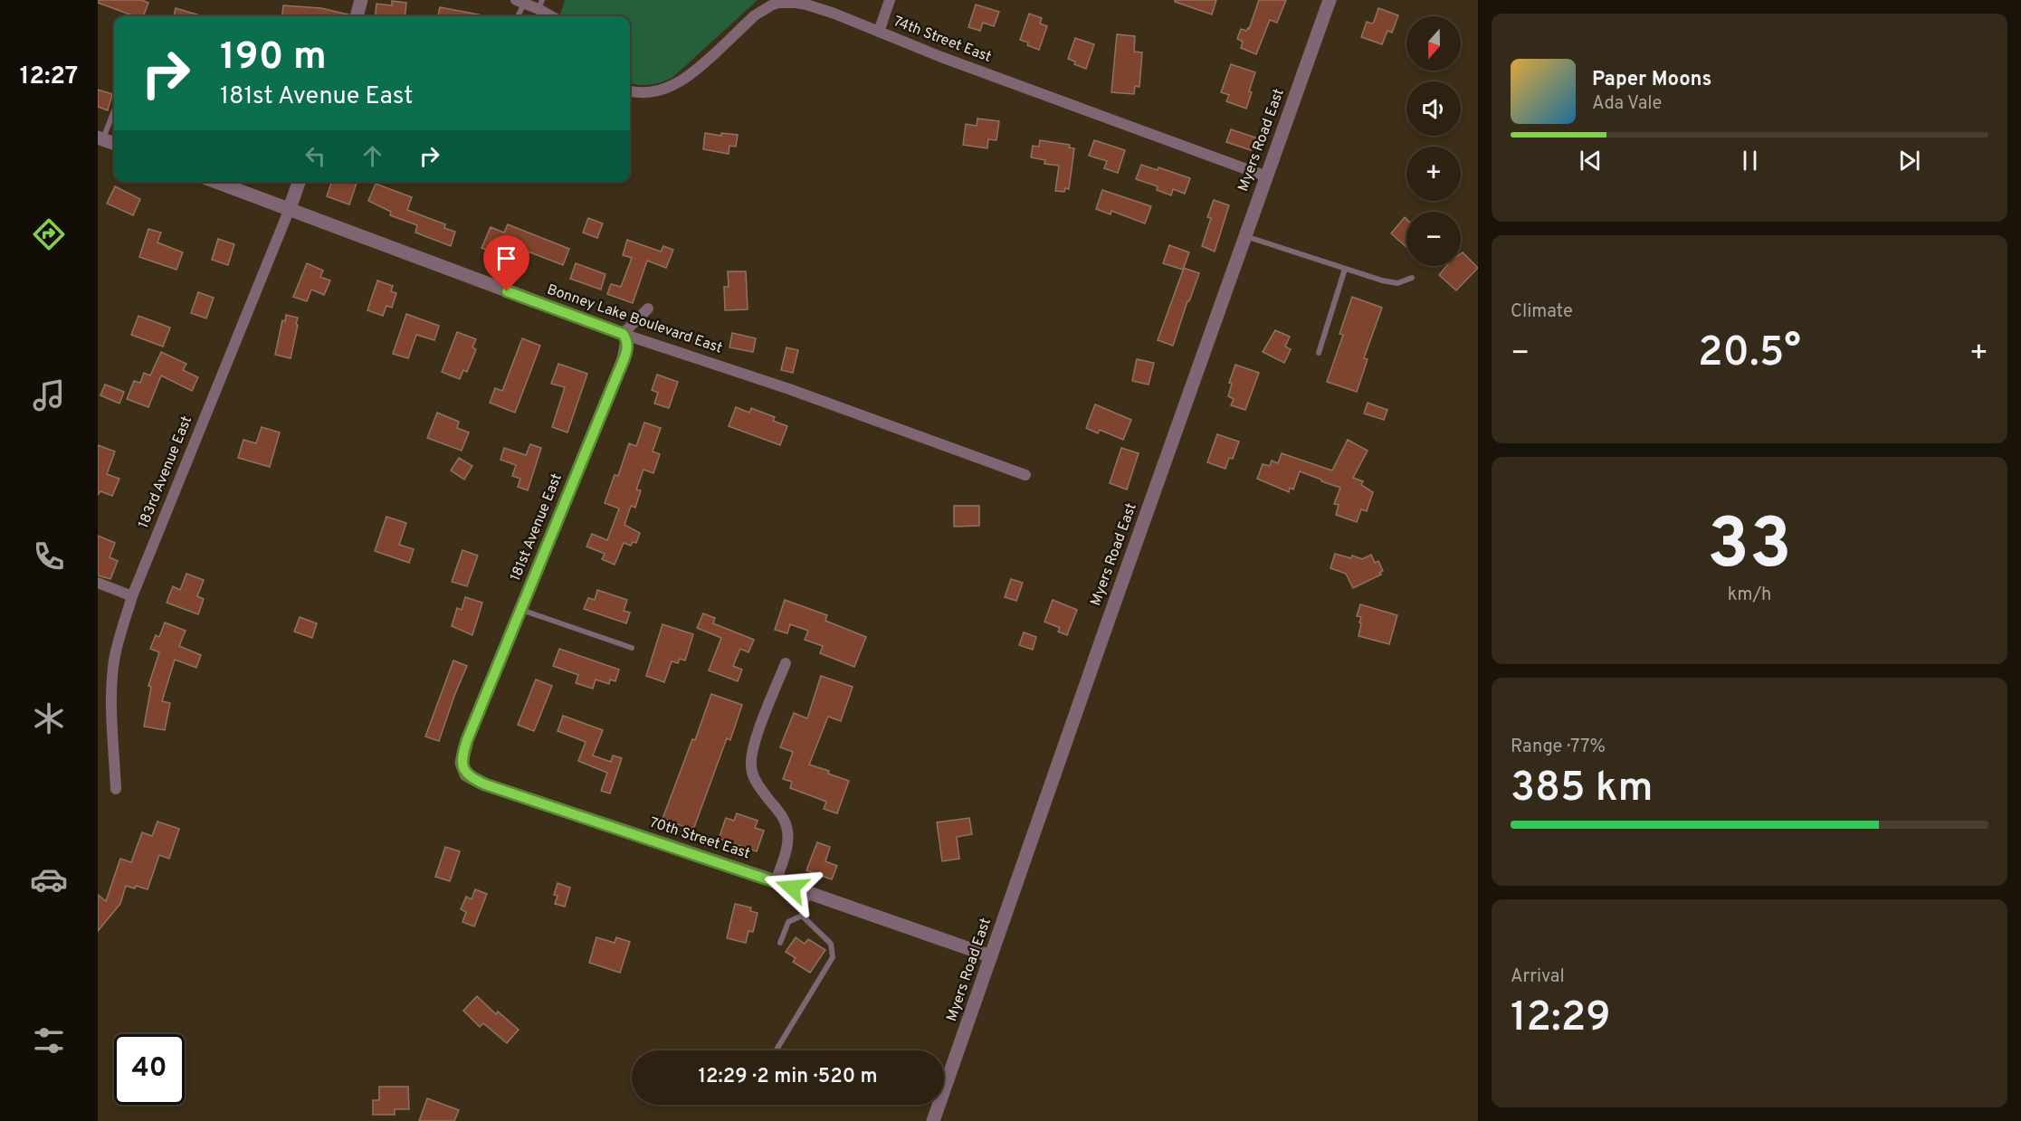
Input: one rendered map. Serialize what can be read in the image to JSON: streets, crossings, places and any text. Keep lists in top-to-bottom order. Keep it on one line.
{"streets":{"street":["74th Street East","Myers Road East","Bonney Lake Boulevard East","183rd Avenue East","181st Avenue East","70th Street East"]},"crossings":[["74th Street East","Myers Road East"],["Myers Road East","70th Street East"],["Bonney Lake Boulevard East","183rd Avenue East"],["Bonney Lake Boulevard East","181st Avenue East"],["181st Avenue East","70th Street East"]],"north":"bottom","page":{"tabs":"12:27","map_buttons":["+","−"],"turn":["190 m","181st Avenue East"],"song":["Paper Moons","Ada Vale"],"tile":["Climate",["33","km/h"],["Range · 77%","385 km"],["Arrival","12:29"]],"heat":["−","20.5°","+"],"limit":"40","trip":"12:29 · 2 min · 520 m"}}
